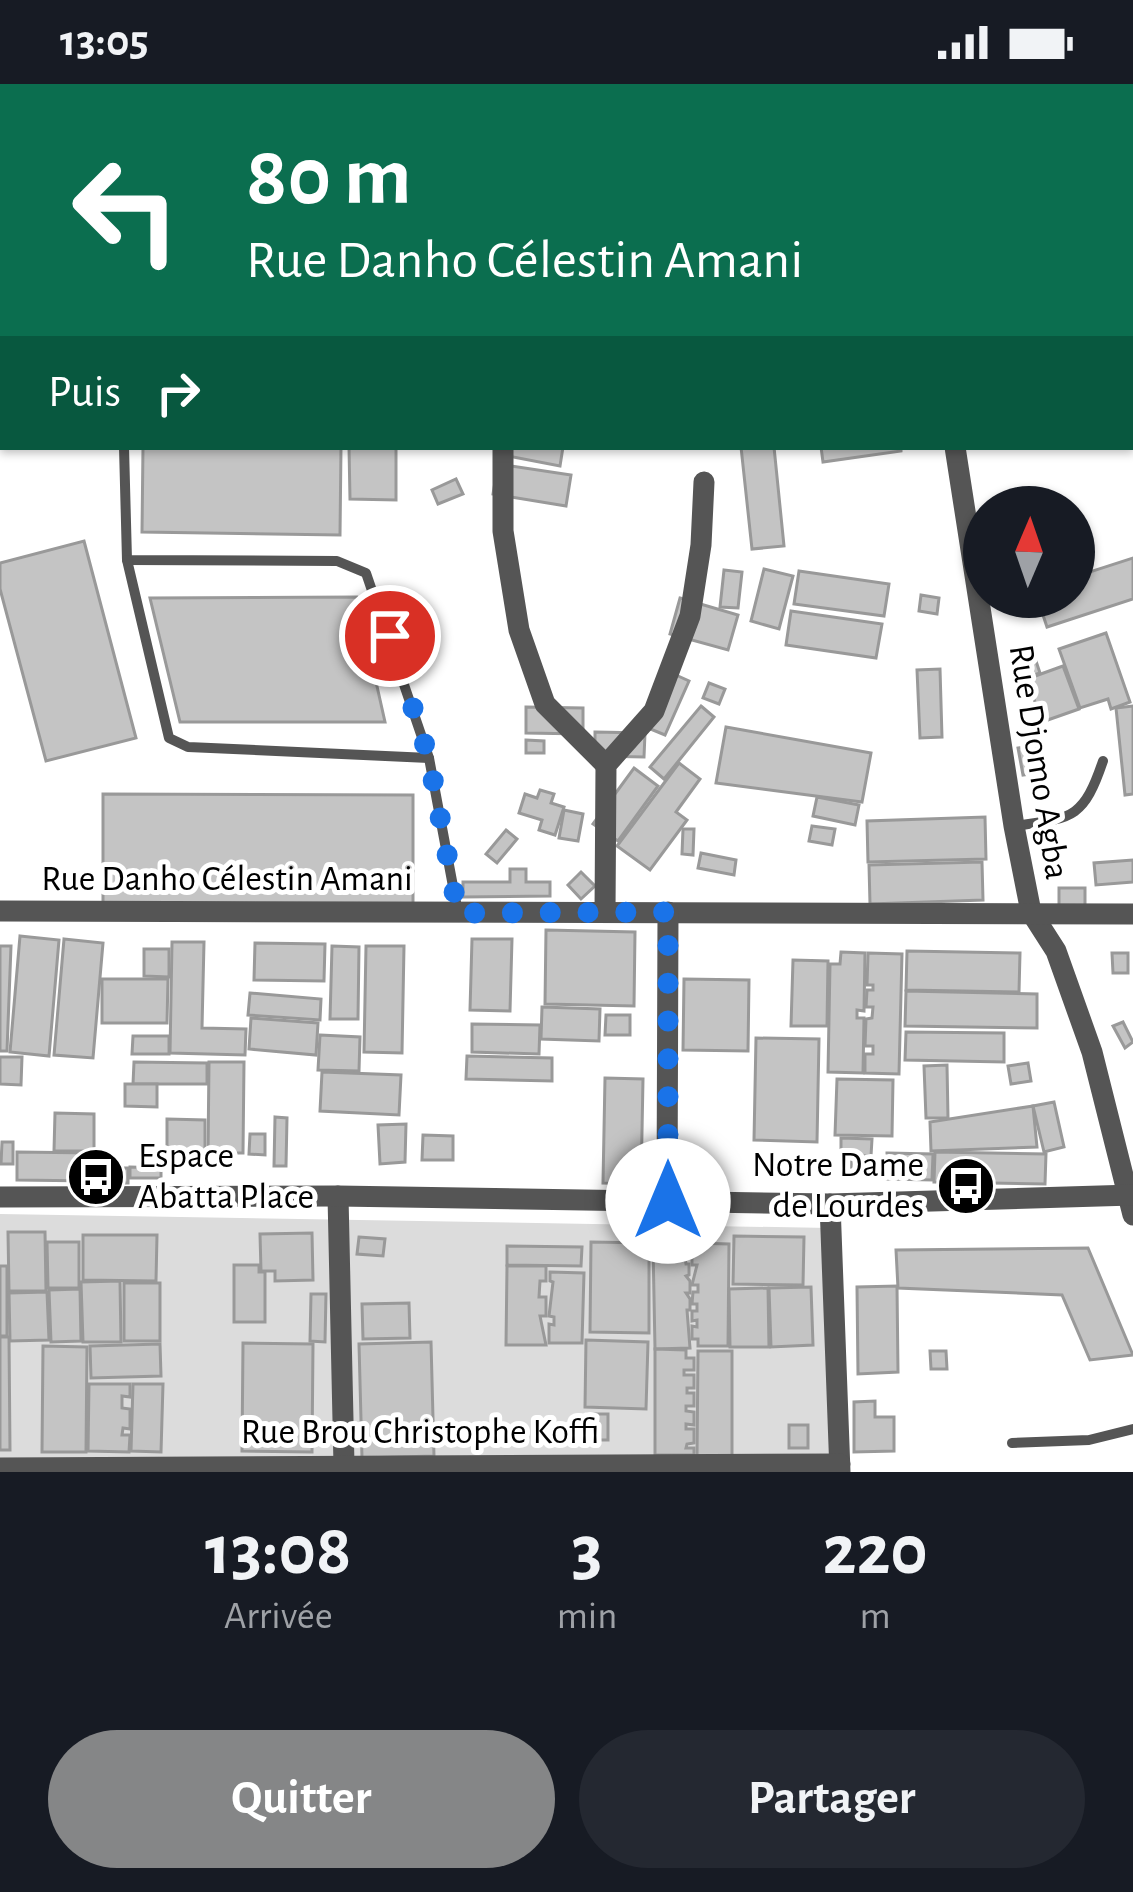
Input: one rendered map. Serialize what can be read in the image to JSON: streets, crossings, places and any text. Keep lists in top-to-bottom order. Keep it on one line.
{"streets":{"street":["Rue Djomo Agba","Rue Danho Célestin Amani","Rue Brou Christophe Koffi"]},"crossings":[["Rue Djomo Agba","Rue Danho Célestin Amani"]],"places":{"bus stop":["Espace Abatta Place","Notre Dame de Lourdes"]},"north":"top","page":{"status":"13:05","turn":["80 m","Rue Danho Célestin Amani"],"then":"Puis","eta":["13:08","Arrivée","3","min","220","m"],"buttons":["Quitter","Partager"]}}
